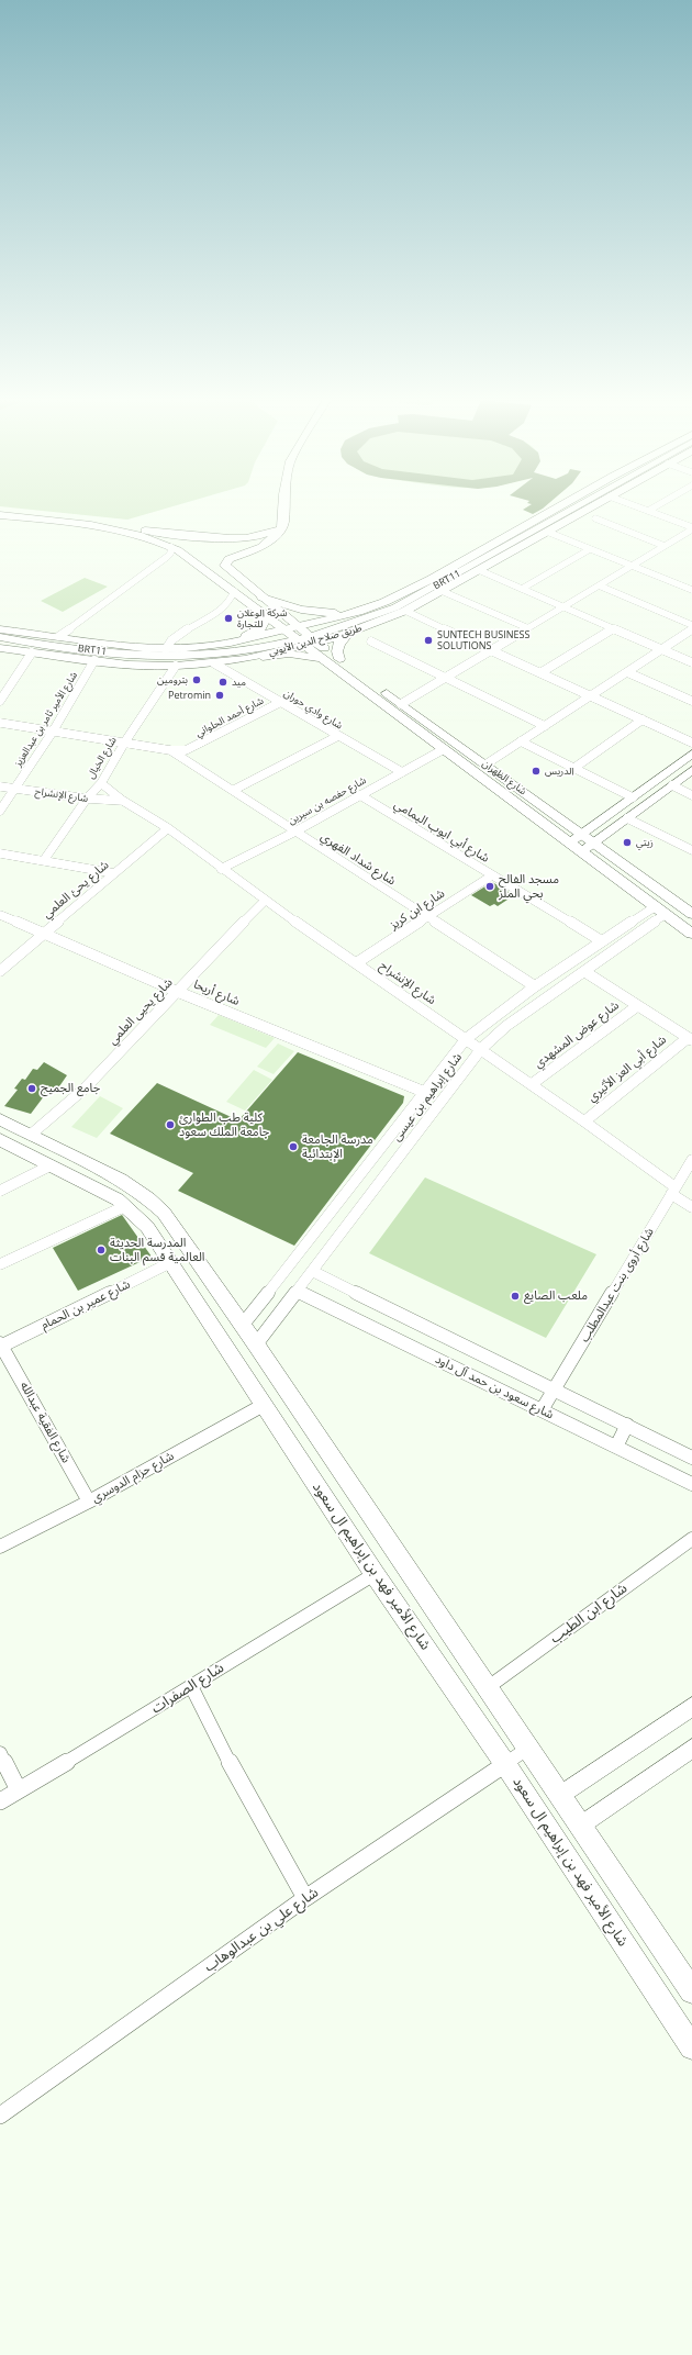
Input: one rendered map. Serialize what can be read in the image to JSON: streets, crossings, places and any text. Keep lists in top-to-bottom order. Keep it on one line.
{"streets":{"main road":["BRT11","طريق صلاح الدين الأيوبي","شارع الظهران","شارع الأمير فهد بن إبراهيم ال سعود"],"street":["شارع وادي حوران","شارع أحمد الحلواني","شارع الأمير ثامر بن عبدالعزيز","شارع الخيال","شارع الإنشراح","شارع حفصه بن سيرين","شارع أبي ايوب اليمامي","شارع شداد الفهري","شارع يحئ العلمي","شارع ابن كريز","شارع أريحا","شارع يحيى العلمي","شارع عوض المشهدي","شارع أبي العز الأثيري","شارع إبراهيم بن عيسى","شارع أروى بنت عبدالمطلب","شارع عمير بن الحمام","شارع سعود بن حمد آل داود","شارع الفقية عبدالله","شارع حزام الدوسري","شارع ابن الطيب","شارع الصفرات","شارع علي بن عبدالوهاب"]},"crossings":[["BRT11","طريق صلاح الدين الأيوبي"],["BRT11","شارع الظهران"],["طريق صلاح الدين الأيوبي","شارع وادي حوران"],["طريق صلاح الدين الأيوبي","شارع الأمير ثامر بن عبدالعزيز"],["طريق صلاح الدين الأيوبي","شارع الخيال"],["طريق صلاح الدين الأيوبي","شارع الظهران"],["شارع وادي حوران","شارع أحمد الحلواني"],["شارع وادي حوران","شارع حفصه بن سيرين"],["شارع أحمد الحلواني","شارع شداد الفهري"],["شارع الأمير ثامر بن عبدالعزيز","شارع الإنشراح"],["شارع الأمير ثامر بن عبدالعزيز","شارع شداد الفهري"],["شارع الخيال","شارع الإنشراح"],["شارع الخيال","شارع شداد الفهري"],["شارع الظهران","شارع حفصه بن سيرين"],["شارع الظهران","شارع إبراهيم بن عيسى"],["شارع الإنشراح","شارع حفصه بن سيرين"],["شارع الإنشراح","شارع يحئ العلمي"],["شارع الإنشراح","شارع ابن كريز"],["شارع الإنشراح","شارع يحيى العلمي"],["شارع الإنشراح","شارع عوض المشهدي"],["شارع الإنشراح","شارع أبي العز الأثيري"],["شارع الإنشراح","شارع إبراهيم بن عيسى"],["شارع الإنشراح","شارع أروى بنت عبدالمطلب"],["شارع حفصه بن سيرين","شارع أبي ايوب اليمامي"],["شارع حفصه بن سيرين","شارع شداد الفهري"],["شارع أبي ايوب اليمامي","شارع ابن كريز"],["شارع شداد الفهري","شارع ابن كريز"],["شارع يحئ العلمي","شارع أريحا"],["شارع أريحا","شارع يحيى العلمي"],["شارع يحيى العلمي","شارع الأمير فهد بن إبراهيم ال سعود"],["شارع إبراهيم بن عيسى","شارع سعود بن حمد آل داود"],["شارع إبراهيم بن عيسى","شارع الأمير فهد بن إبراهيم ال سعود"],["شارع أروى بنت عبدالمطلب","شارع سعود بن حمد آل داود"],["شارع عمير بن الحمام","شارع الفقية عبدالله"],["شارع عمير بن الحمام","شارع الأمير فهد بن إبراهيم ال سعود"],["شارع الفقية عبدالله","شارع حزام الدوسري"],["شارع حزام الدوسري","شارع الأمير فهد بن إبراهيم ال سعود"],["شارع الأمير فهد بن إبراهيم ال سعود","شارع ابن الطيب"],["شارع الأمير فهد بن إبراهيم ال سعود","شارع الصفرات"],["شارع الأمير فهد بن إبراهيم ال سعود","شارع علي بن عبدالوهاب"]],"places":["شركة الوعلان للتجارة","SUNTECH BUSINESS SOLUTIONS","بترومين","ميد","Petromin","الدريس","زيتي","مسجد الفالح بحي الملز","جامع الجميح","كلية طب الطوارئ جامعة الملك سعود","مدرسة الجامعة الإبتدائية","المدرسة الحديثة العالمية قسم البنات","ملعب الصايغ"]}
